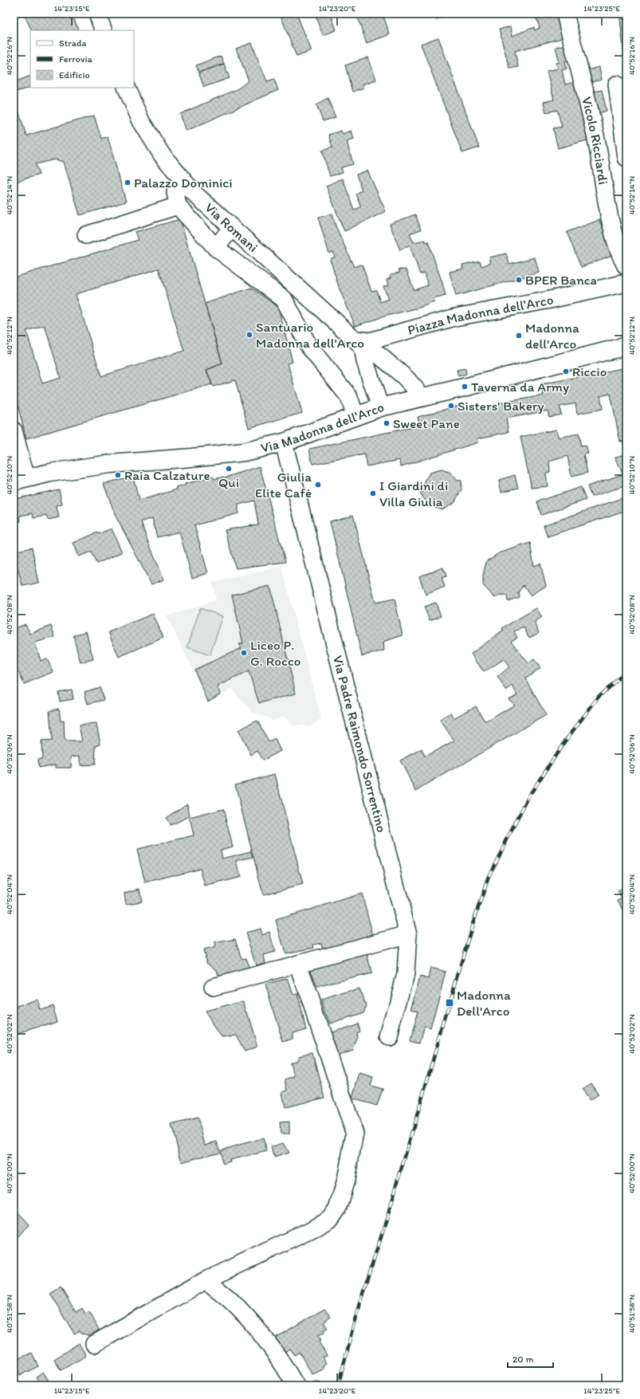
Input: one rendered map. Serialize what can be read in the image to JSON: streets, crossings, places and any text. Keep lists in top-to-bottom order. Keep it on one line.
{"streets":{"main road":["Via Madonna dell'Arco"],"street":["Vicolo Ricciardi","Via Romani","Piazza Madonna dell'Arco","Via Padre Raimondo Sorrentino"]},"crossings":[["Via Romani","Piazza Madonna dell'Arco"],["Via Romani","Via Madonna dell'Arco"],["Via Madonna dell'Arco","Via Padre Raimondo Sorrentino"]],"places":{"other":["Palazzo Dominici","BPER Banca","Santuario Madonna dell'Arco","Madonna dell'Arco","Riccio","Taverna da Army","Sisters' Bakery","Sweet Pane","Qui","Raia Calzature","Giulia Elite Cafè","I Giardini di Villa Giulia","Liceo P. G. Rocco"],"transit":["Madonna Dell'Arco"]},"legend":["Strada","Ferrovia","Edificio"],"scale_bar":"20 m","coordinates":["14°23'15\"E","14°23'20\"E","14°23'25\"E","40°52'16\"N","40°52'14\"N","40°52'12\"N","40°52'10\"N","40°52'08\"N","40°52'06\"N","40°52'04\"N","40°52'02\"N","40°52'00\"N","40°51'58\"N"]}
